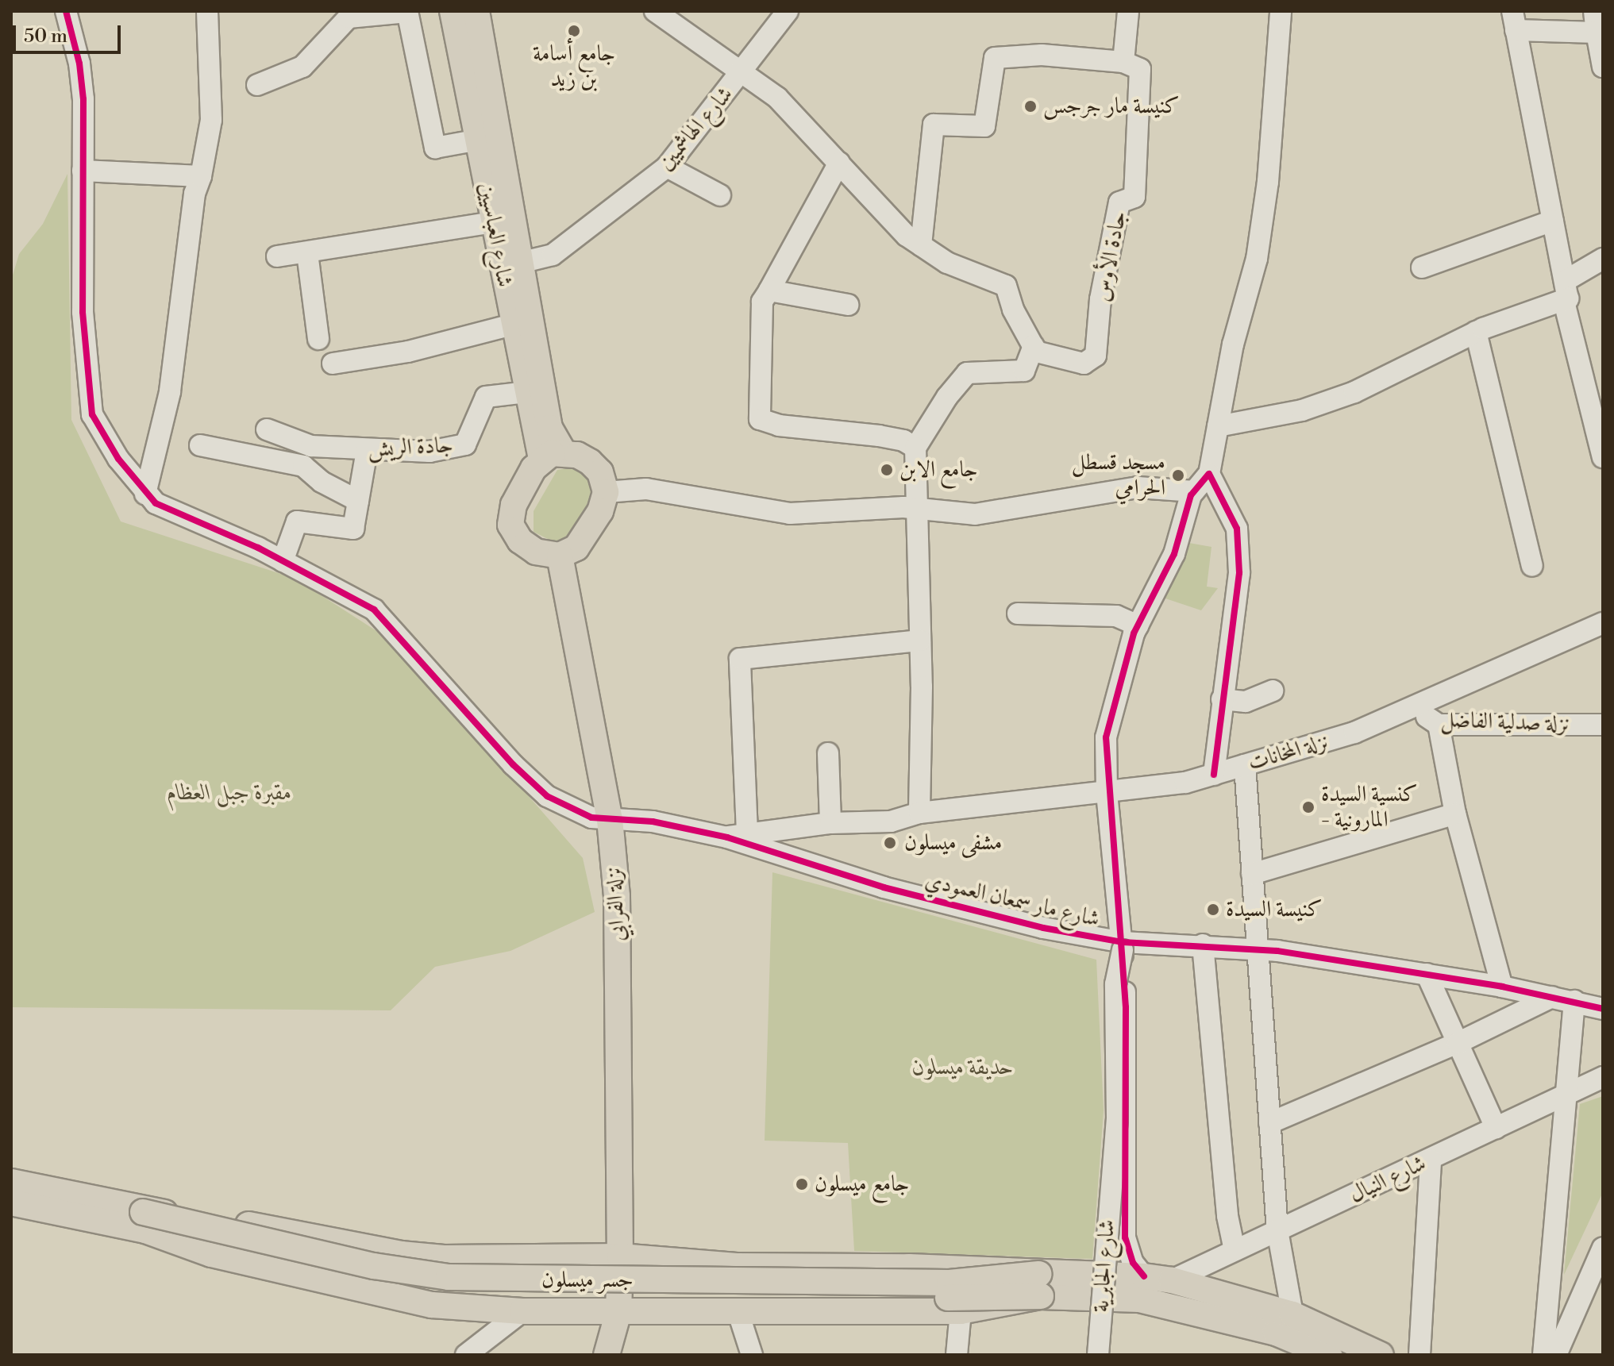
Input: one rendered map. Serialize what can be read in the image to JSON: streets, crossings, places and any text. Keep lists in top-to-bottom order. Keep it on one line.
{"streets":{"main road":["شارع العباسيين","نزلة الفرابي","جسر ميسلون"],"street":["شارع الهاشميين","جادة الأوس","جادة الريش","نزلة صدلية الفاضل","نزلة المخانات","شارع مار سمعان العمودي","شارع النيال","شارع الجابرية"]},"crossings":[["شارع الهاشميين","شارع العباسيين"],["شارع العباسيين","جادة الريش"],["شارع العباسيين","نزلة الفرابي"],["نزلة صدلية الفاضل","نزلة المخانات"],["نزلة المخانات","شارع مار سمعان العمودي"],["شارع مار سمعان العمودي","نزلة الفرابي"],["شارع مار سمعان العمودي","شارع الجابرية"]],"parks":["مقبرة جبل العظام","حديقة ميسلون"],"places":["جامع أسامة بن زيد","كنيسة مار جرجس","جامع الابن","مسجد قسطل الحرامي","كنسية السيدة - المارونية","مشفى ميسلون","كنيسة السيدة","جامع ميسلون"],"scale_bar":"50 m"}
